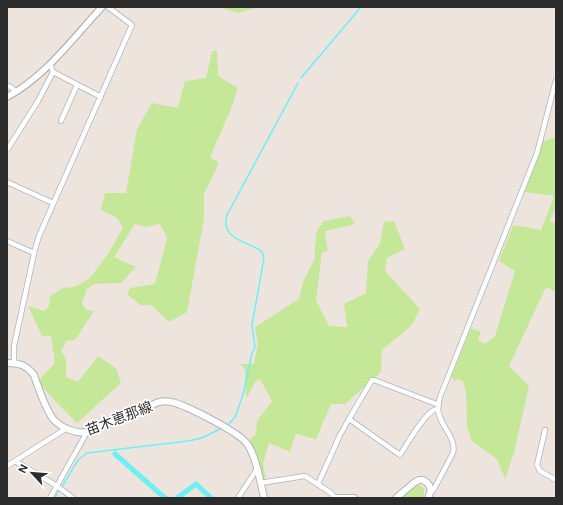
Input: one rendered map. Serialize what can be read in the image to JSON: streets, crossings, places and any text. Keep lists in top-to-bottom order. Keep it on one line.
{"streets":{"main road":["苗木恵那線"]},"north":"top left"}
